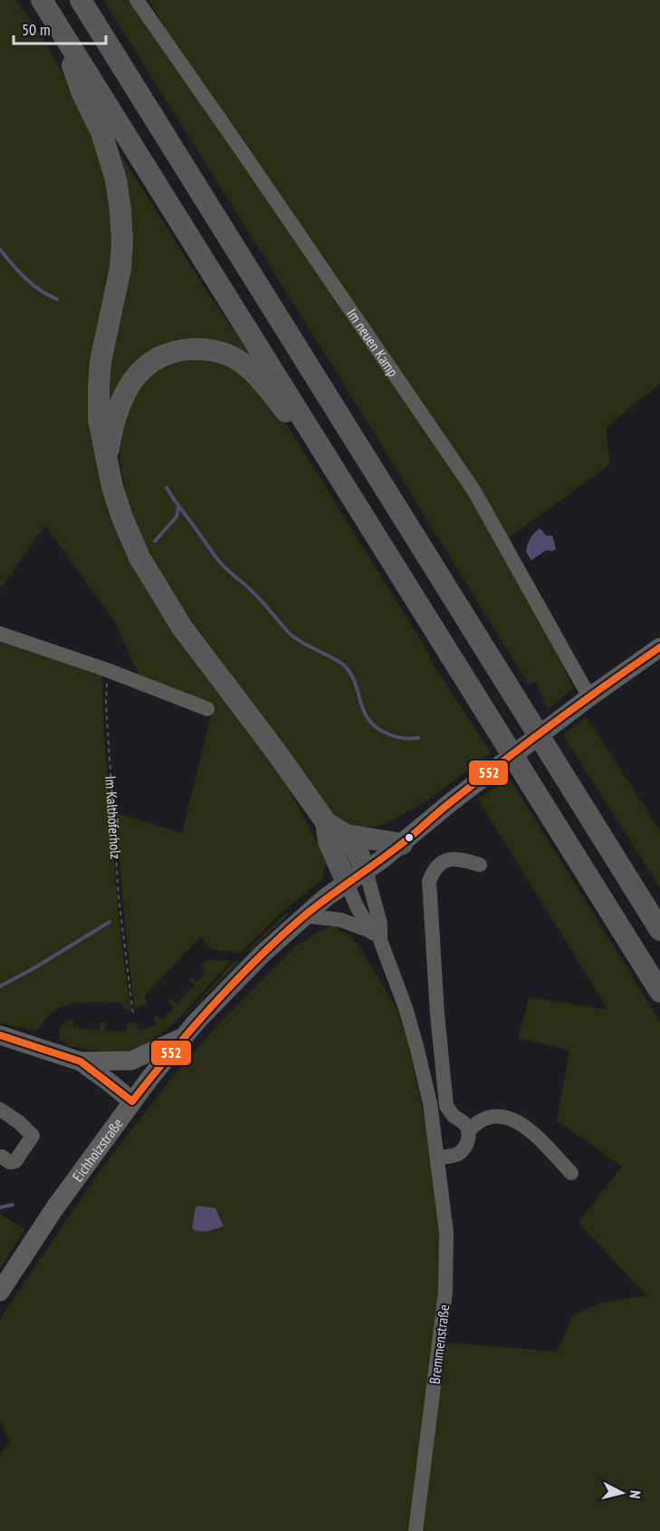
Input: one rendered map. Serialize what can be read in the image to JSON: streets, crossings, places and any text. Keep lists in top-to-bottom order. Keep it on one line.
{"streets":{"main road":["Eichholzstraße"],"street":["Im neuen Kamp","Bremmenstraße"],"path":["Im Kalthöferholz"]},"crossings":[["Im neuen Kamp","Eichholzstraße"],["Eichholzstraße","Bremmenstraße"]],"lines":["transit line 552"],"scale_bar":"50 m","north":"right"}
